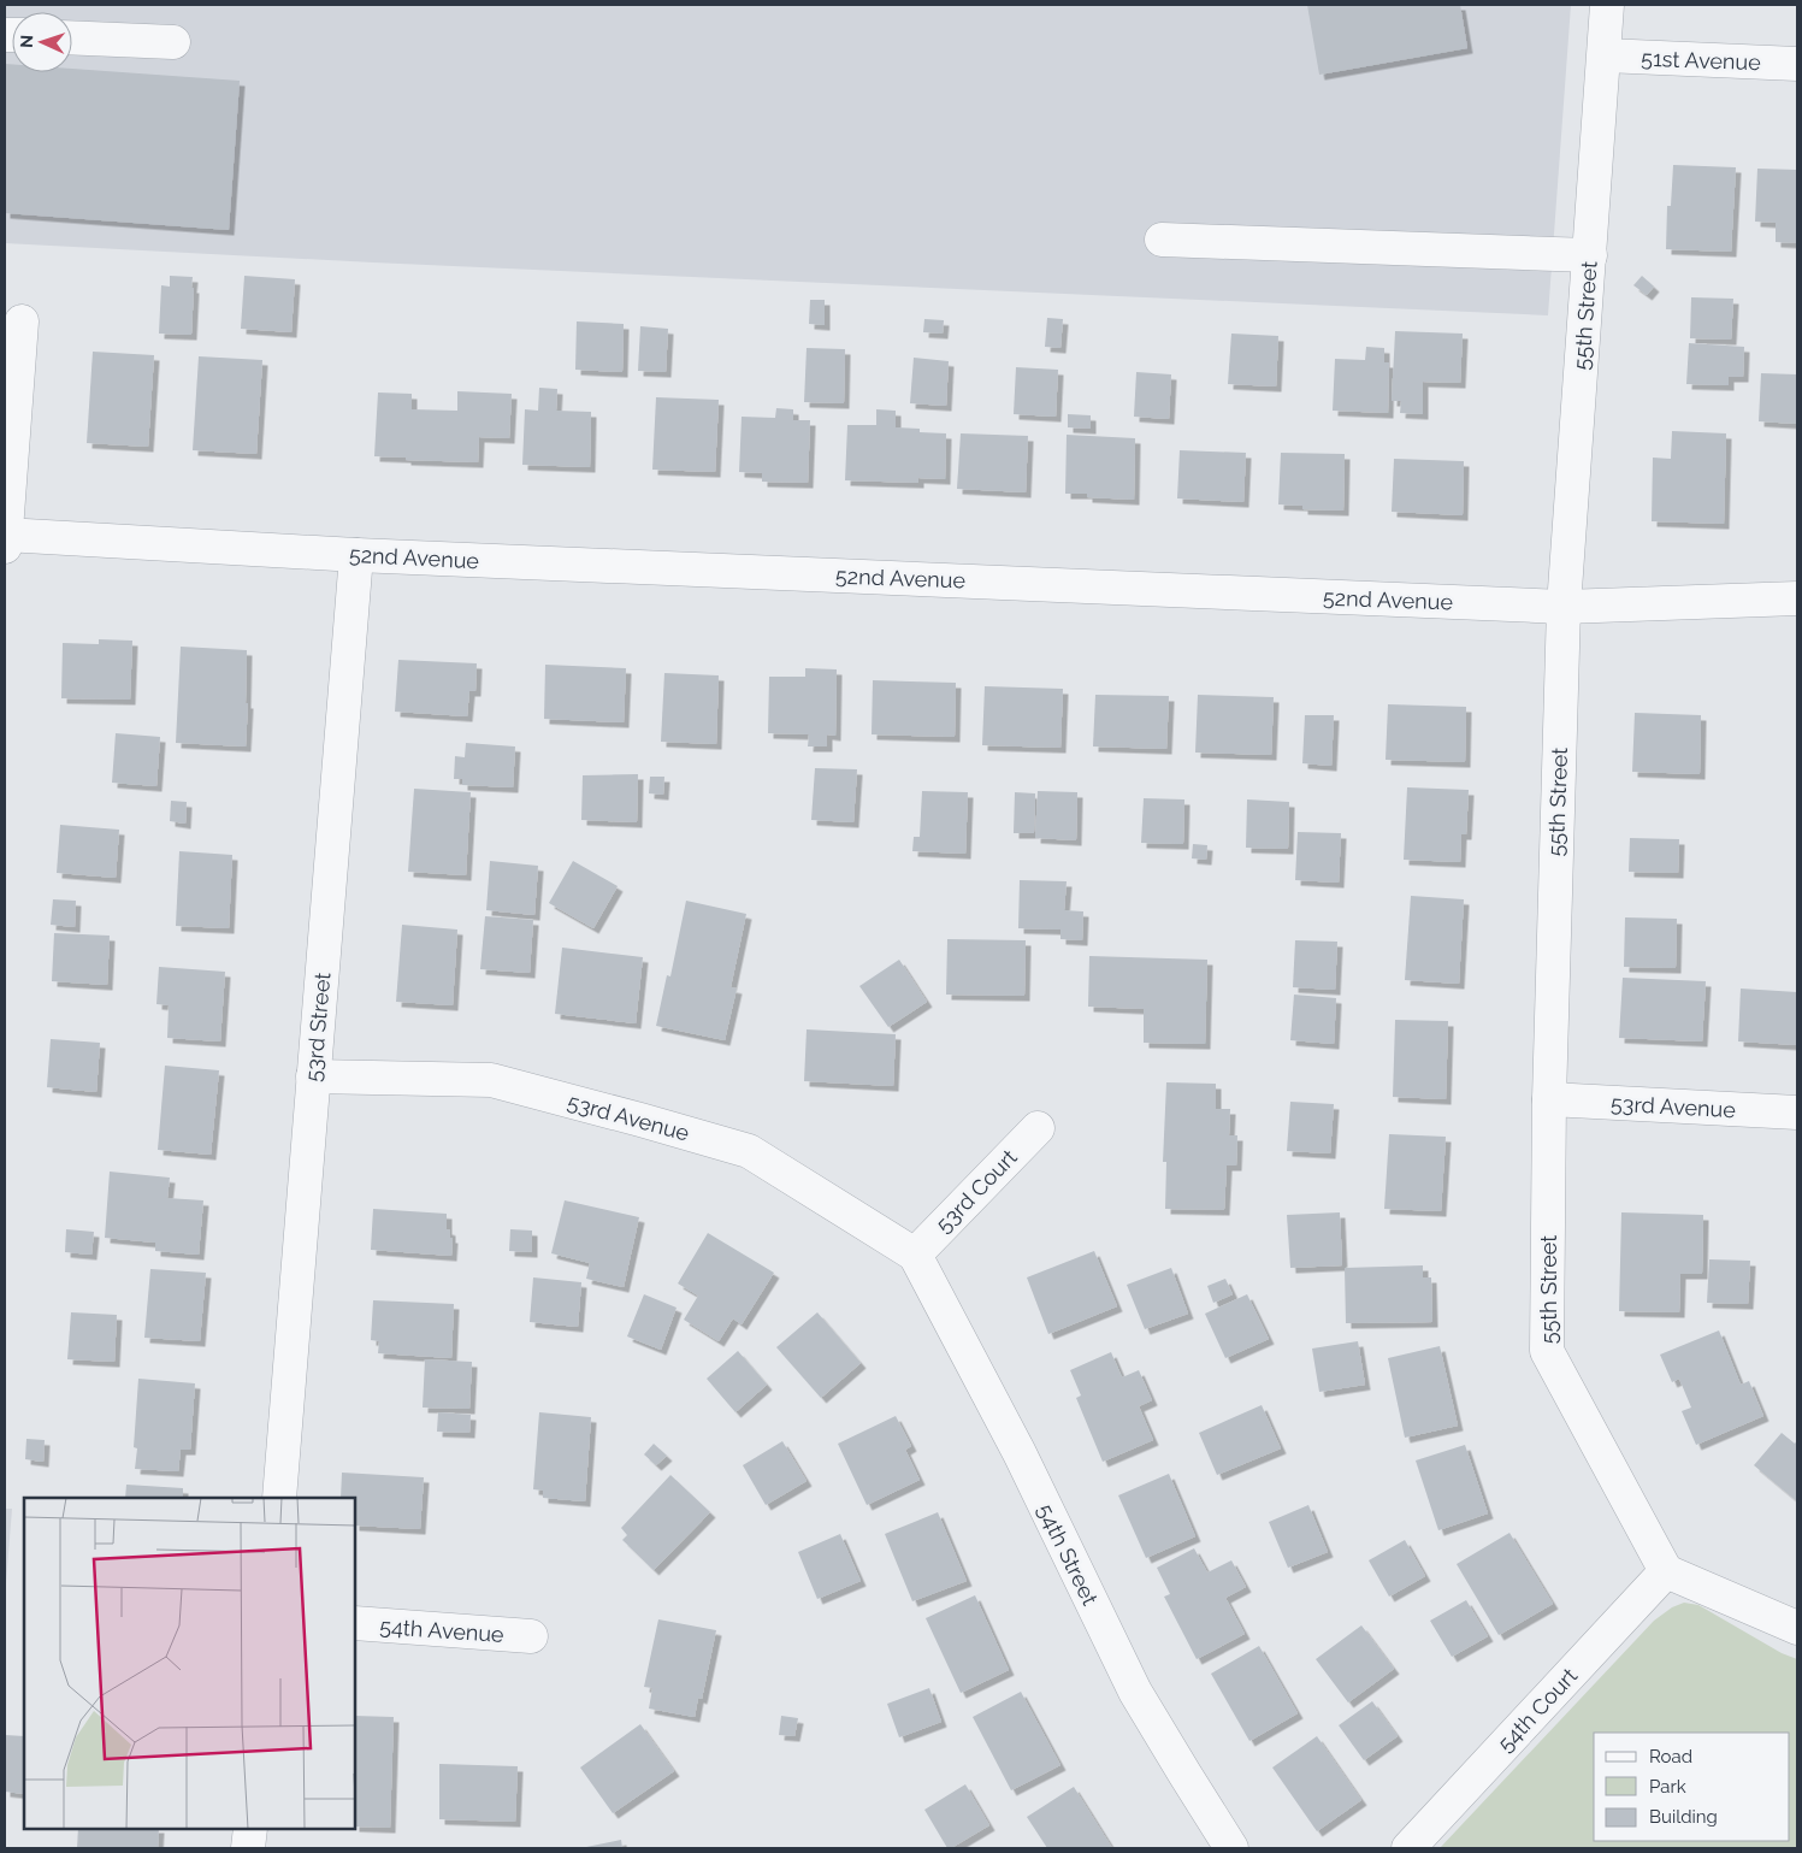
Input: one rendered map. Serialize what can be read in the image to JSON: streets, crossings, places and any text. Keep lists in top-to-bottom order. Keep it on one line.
{"streets":{"street":["51st Avenue","55th Street","52nd Avenue","53rd Street","53rd Avenue","53rd Court","54th Street","54th Avenue","54th Court"]},"crossings":[["51st Avenue","55th Street"],["55th Street","52nd Avenue"],["55th Street","53rd Avenue"],["55th Street","54th Court"],["52nd Avenue","53rd Street"],["53rd Street","53rd Avenue"],["53rd Avenue","53rd Court"],["53rd Avenue","54th Street"],["53rd Court","54th Street"]],"legend":["Road","Park","Building"],"north":"left"}
